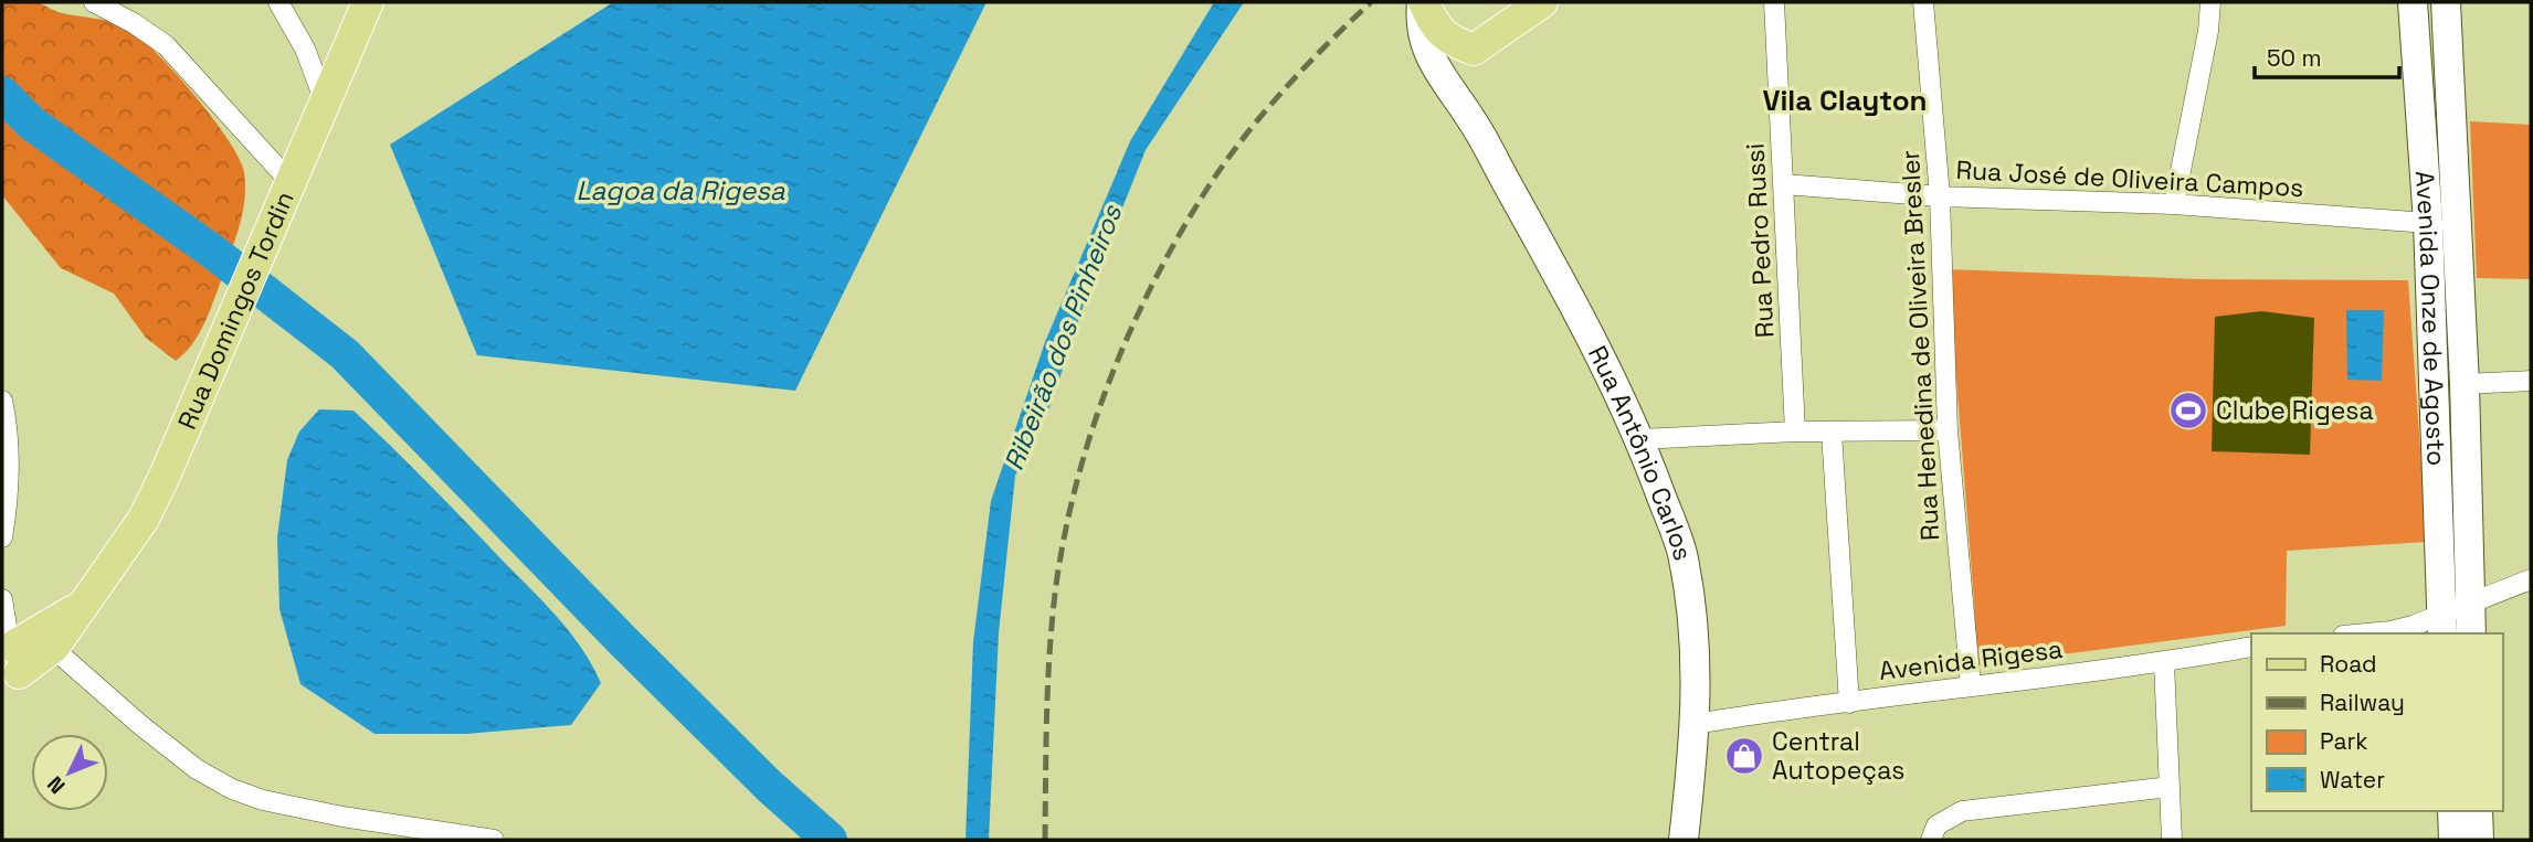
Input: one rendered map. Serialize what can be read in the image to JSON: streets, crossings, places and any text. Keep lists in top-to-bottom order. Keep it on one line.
{"streets":{"main road":["Rua Domingos Tordin","Avenida Onze de Agosto","Rua Antônio Carlos"],"street":["Rua José de Oliveira Campos","Rua Pedro Russi","Rua Henedina de Oliveira Bresler","Avenida Rigesa"]},"crossings":[["Rua José de Oliveira Campos","Rua Pedro Russi"],["Rua José de Oliveira Campos","Avenida Onze de Agosto"],["Rua José de Oliveira Campos","Rua Henedina de Oliveira Bresler"],["Rua Henedina de Oliveira Bresler","Avenida Rigesa"],["Rua Antônio Carlos","Avenida Rigesa"]],"districts":["Vila Clayton"],"water":["Lagoa da Rigesa","Ribeirão dos Pinheiros"],"places":{"sports":["Clube Rigesa"],"shop":["Central Autopeças"]},"legend":["Road","Railway","Park","Water"],"scale_bar":"50 m","north":"bottom left"}
